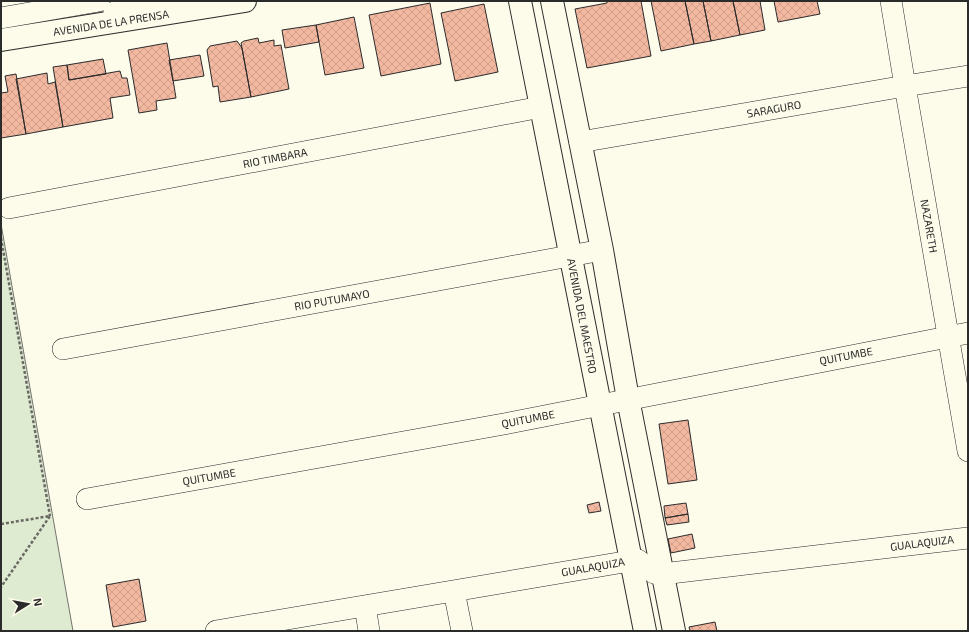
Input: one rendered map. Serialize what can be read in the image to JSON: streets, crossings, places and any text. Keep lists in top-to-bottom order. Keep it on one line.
{"streets":{"main road":["AVENIDA DE LA PRENSA","AVENIDA DEL MAESTRO"],"street":["SARAGURO","RIO TIMBARA","NAZARETH","RIO PUTUMAYO","QUITUMBE","GUALAQUIZA"]},"crossings":[["SARAGURO","NAZARETH"],["RIO TIMBARA","AVENIDA DEL MAESTRO"],["NAZARETH","QUITUMBE"],["RIO PUTUMAYO","AVENIDA DEL MAESTRO"],["AVENIDA DEL MAESTRO","QUITUMBE"],["AVENIDA DEL MAESTRO","GUALAQUIZA"]],"north":"right"}
